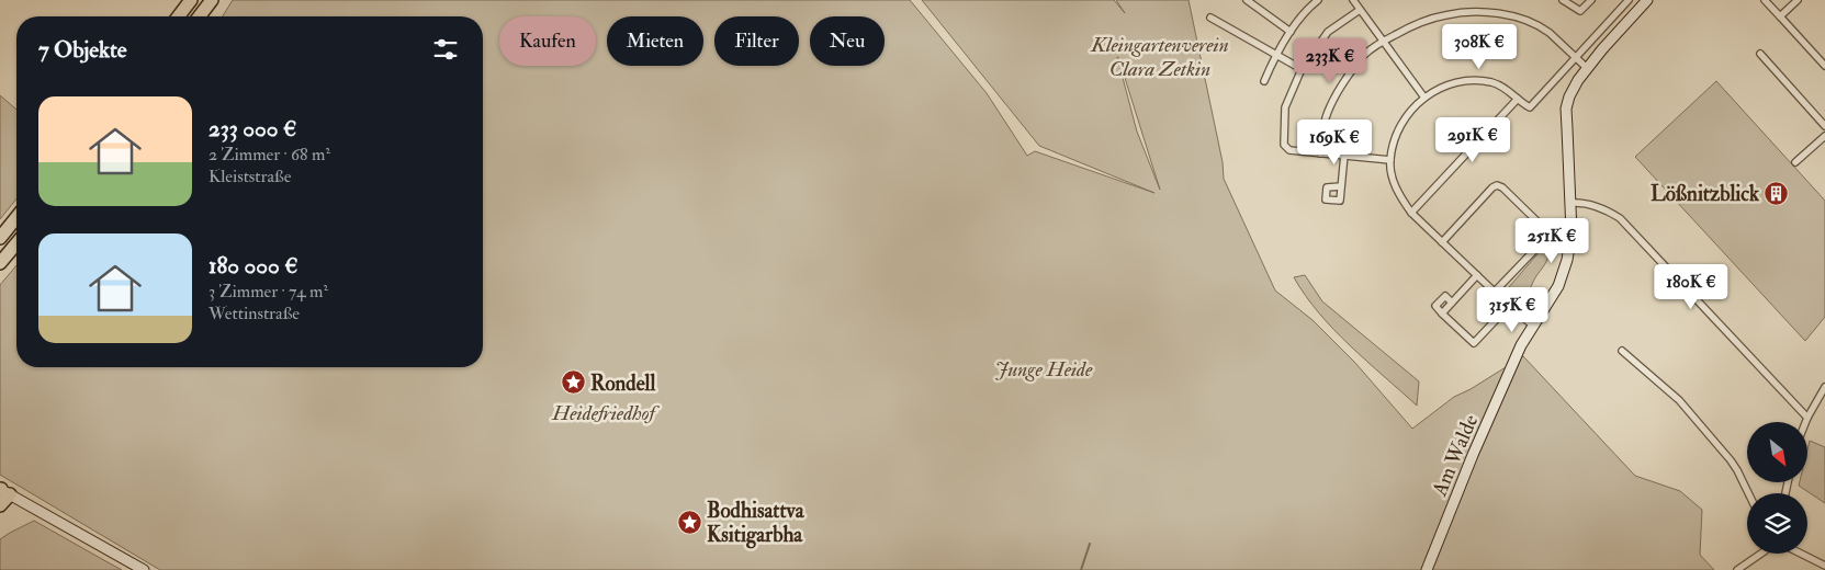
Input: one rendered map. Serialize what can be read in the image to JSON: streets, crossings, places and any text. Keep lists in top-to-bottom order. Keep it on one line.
{"streets":{"street":["Am Walde"]},"parks":["Kleingartenverein Clara Zetkin","Junge Heide","Heidefriedhof"],"places":{"building":["Lößnitzblick"],"place":["Rondell","Bodhisattva Ksitigarbha"]},"north":"bottom right","page":{"chip":["Kaufen","Mieten","Filter","Neu"],"heading":"7 Objekte","price":["308K €","233K €","291K €","169K €","251K €","180K €","315K €"],"list":[{"name":"233 000 €","note":"2 Zimmer · 68 m² · Kleiststraße"},{"name":"180 000 €","note":"3 Zimmer · 74 m² · Wettinstraße"}]}}
